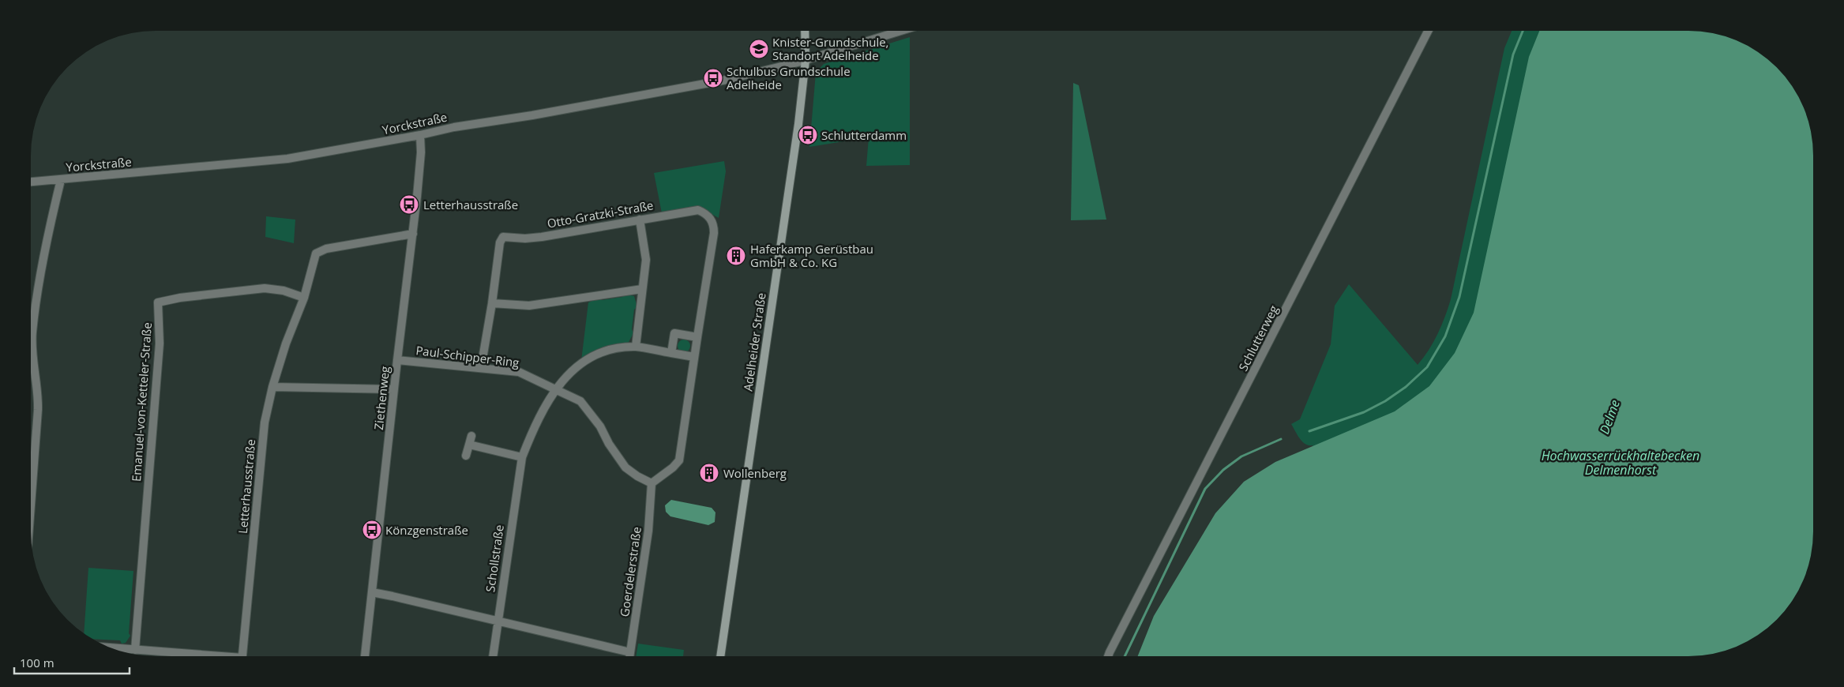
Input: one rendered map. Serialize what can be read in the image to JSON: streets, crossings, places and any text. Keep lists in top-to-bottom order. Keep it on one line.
{"streets":{"main road":["Adelheider Straße"],"street":["Yorckstraße","Otto-Gratzki-Straße","Schlutterweg","Paul-Schipper-Ring","Ziethenweg","Emanuel-von-Ketteler-Straße","Letterhausstraße","Schollstraße","Goerdelerstraße"]},"crossings":[["Yorckstraße","Adelheider Straße"],["Yorckstraße","Ziethenweg"],["Otto-Gratzki-Straße","Paul-Schipper-Ring"],["Paul-Schipper-Ring","Ziethenweg"],["Paul-Schipper-Ring","Schollstraße"],["Paul-Schipper-Ring","Goerdelerstraße"],["Ziethenweg","Letterhausstraße"],["Emanuel-von-Ketteler-Straße","Letterhausstraße"]],"water":["Delme","Hochwasserrückhaltebecken Delmenhorst"],"places":{"school or university":["Knister-Grundschule, Standort Adelheide"],"bus stop":["Schulbus Grundschule Adelheide","Schlutterdamm","Letterhausstraße","Könzgenstraße"],"building":["Haferkamp Gerüstbau GmbH & Co. KG","Wollenberg"]},"scale_bar":"100 m"}
